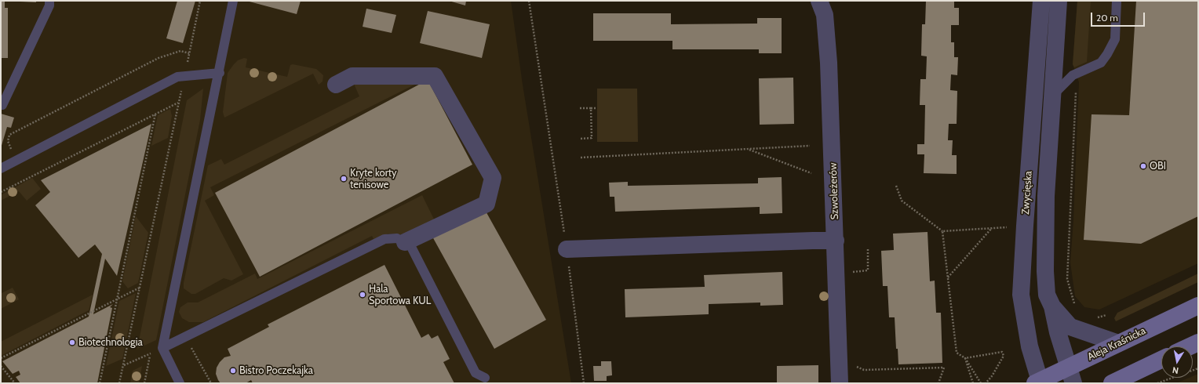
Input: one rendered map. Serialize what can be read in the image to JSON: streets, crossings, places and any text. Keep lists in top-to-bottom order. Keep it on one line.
{"streets":{"main road":["Aleja Kraśnicka"],"street":["Szwoleżerów","Zwycięska"]},"crossings":[["Zwycięska","Aleja Kraśnicka"]],"places":["OBI","Kryte korty tenisowe","Hala Sportowa KUL","Biotechnologia","Bistro Poczekajka"],"scale_bar":"20 m","north":"bottom"}
